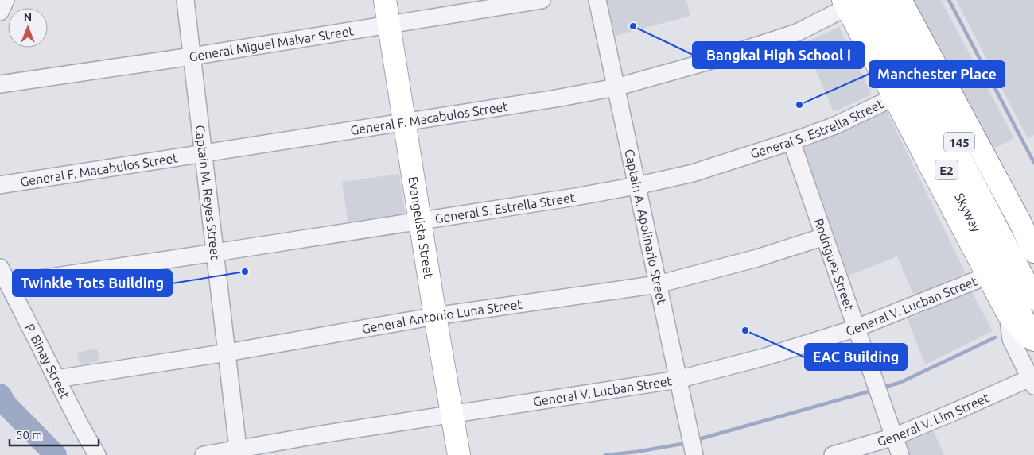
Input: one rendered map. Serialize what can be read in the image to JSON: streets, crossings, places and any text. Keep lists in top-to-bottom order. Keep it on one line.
{"streets":{"main road":["145","E2","Skyway","Evangelista Street"],"street":["General Miguel Malvar Street","General F. Macabulos Street","General S. Estrella Street","Captain M. Reyes Street","Captain A. Apolinario Street","Rodriguez Street","General V. Lucban Street","General Antonio Luna Street","P. Binay Street","General V. Lim Street"]},"crossings":[["General Miguel Malvar Street","Captain M. Reyes Street"],["General Miguel Malvar Street","Evangelista Street"],["General F. Macabulos Street","145"],["General F. Macabulos Street","Captain M. Reyes Street"],["General F. Macabulos Street","Skyway"],["General F. Macabulos Street","Evangelista Street"],["General F. Macabulos Street","Captain A. Apolinario Street"],["General S. Estrella Street","145"],["General S. Estrella Street","Captain M. Reyes Street"],["General S. Estrella Street","Evangelista Street"],["General S. Estrella Street","Captain A. Apolinario Street"],["General S. Estrella Street","Rodriguez Street"],["General S. Estrella Street","P. Binay Street"],["145","Skyway"],["145","General V. Lucban Street"],["Captain M. Reyes Street","General V. Lucban Street"],["Captain M. Reyes Street","General Antonio Luna Street"],["Evangelista Street","General V. Lucban Street"],["Evangelista Street","General Antonio Luna Street"],["Captain A. Apolinario Street","General V. Lucban Street"],["Captain A. Apolinario Street","General Antonio Luna Street"],["Rodriguez Street","General V. Lucban Street"],["Rodriguez Street","General Antonio Luna Street"],["Rodriguez Street","General V. Lim Street"],["General Antonio Luna Street","P. Binay Street"]],"places":["Bangkal High School Ⅰ","Manchester Place","Twinkle Tots Building","EAC Building"],"scale_bar":"50 m","north":"top"}
